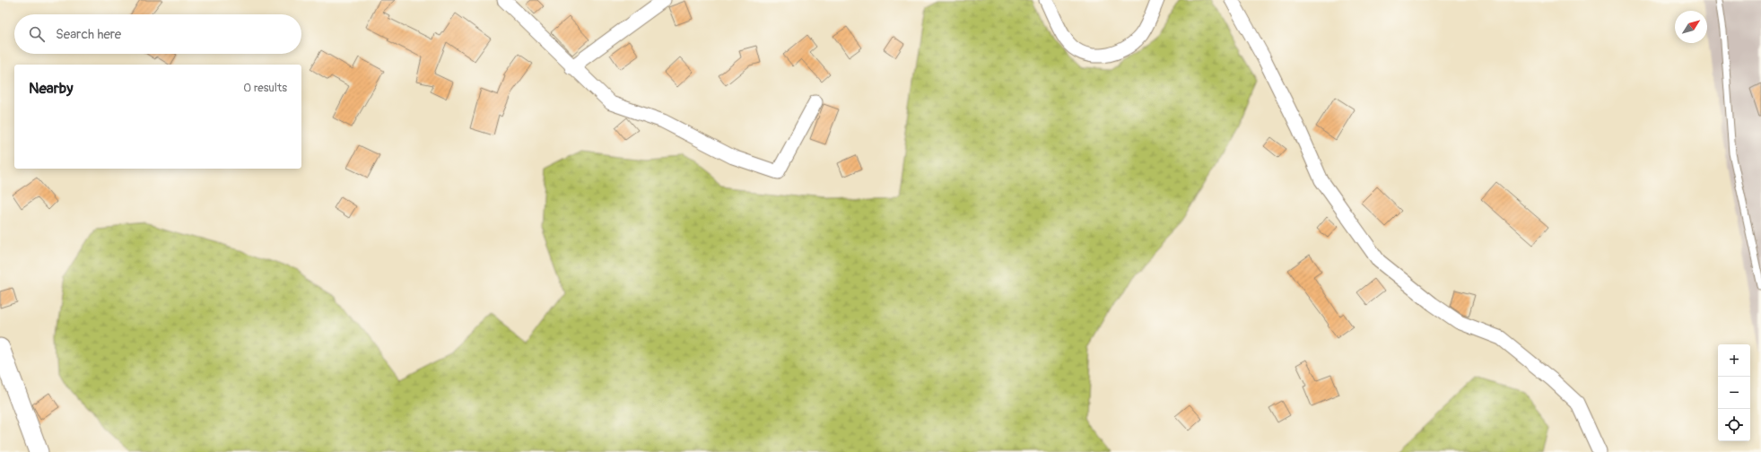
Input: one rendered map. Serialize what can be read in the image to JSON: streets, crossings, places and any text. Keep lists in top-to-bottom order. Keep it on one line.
{"north":"top right","page":{"search":"Search here","heading":["Nearby","0 results"],"map_buttons":["+","−"]}}
